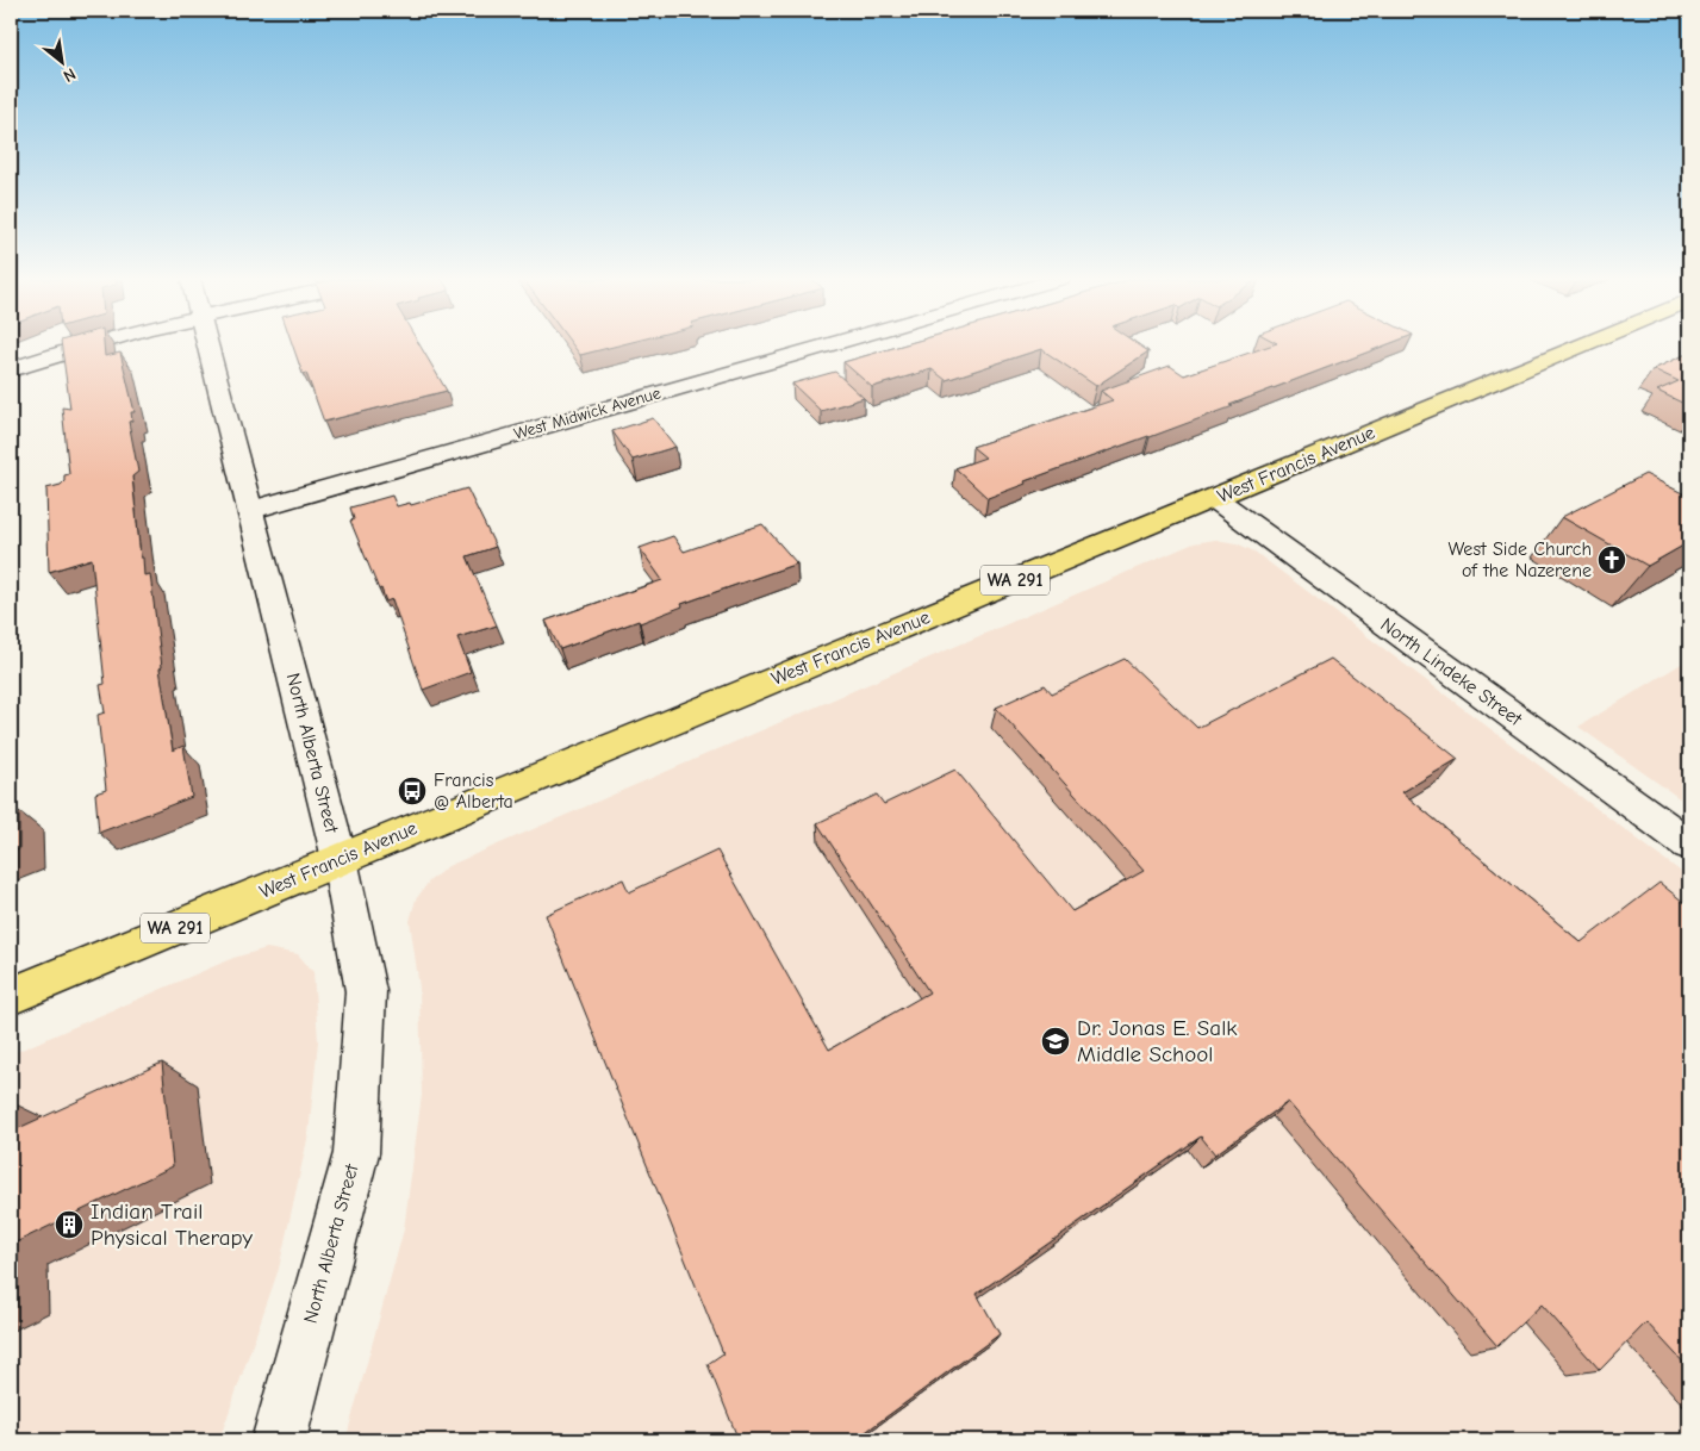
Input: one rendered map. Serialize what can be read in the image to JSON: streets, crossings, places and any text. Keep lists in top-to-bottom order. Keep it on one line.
{"streets":{"main road":["West Francis Avenue","WA 291"],"street":["West Midwick Avenue","North Lindeke Street","North Alberta Street"]},"crossings":[["West Midwick Avenue","North Alberta Street"],["West Francis Avenue","North Lindeke Street"],["West Francis Avenue","North Alberta Street"]],"places":{"church":["West Side Church of the Nazerene"],"bus stop":["Francis @ Alberta"],"school or university":["Dr. Jonas E. Salk Middle School"],"building":["Indian Trail Physical Therapy"]},"north":"bottom right"}
